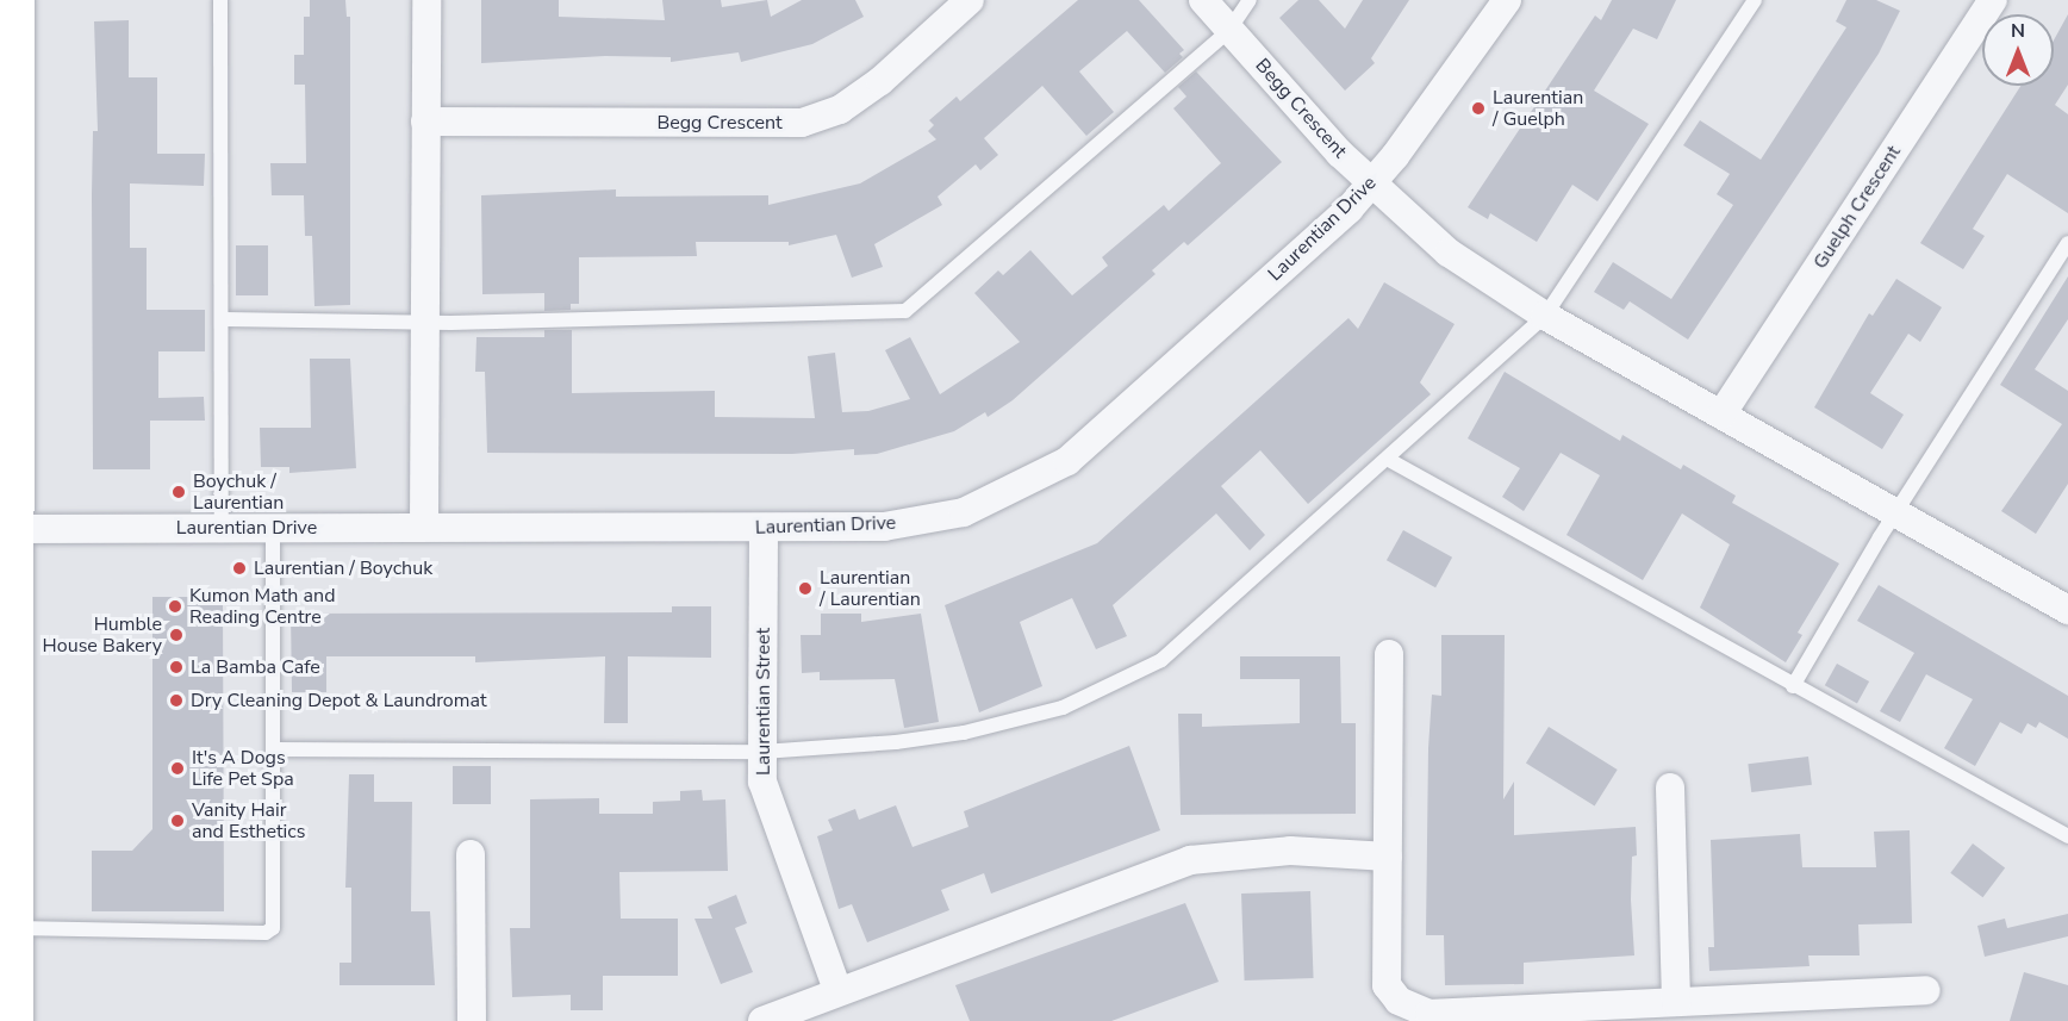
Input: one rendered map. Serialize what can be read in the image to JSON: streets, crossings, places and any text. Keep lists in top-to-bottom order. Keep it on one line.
{"streets":{"street":["Begg Crescent","Guelph Crescent","Laurentian Drive","Laurentian Street"]},"crossings":[["Begg Crescent","Laurentian Drive"],["Laurentian Drive","Laurentian Street"]],"places":["Laurentian / Guelph","Boychuk / Laurentian","Laurentian / Boychuk","Laurentian / Laurentian","Kumon Math and Reading Centre","Humble House Bakery","La Bamba Cafe","Dry Cleaning Depot & Laundromat","It's A Dogs Life Pet Spa","Vanity Hair and Esthetics"],"north":"top"}
